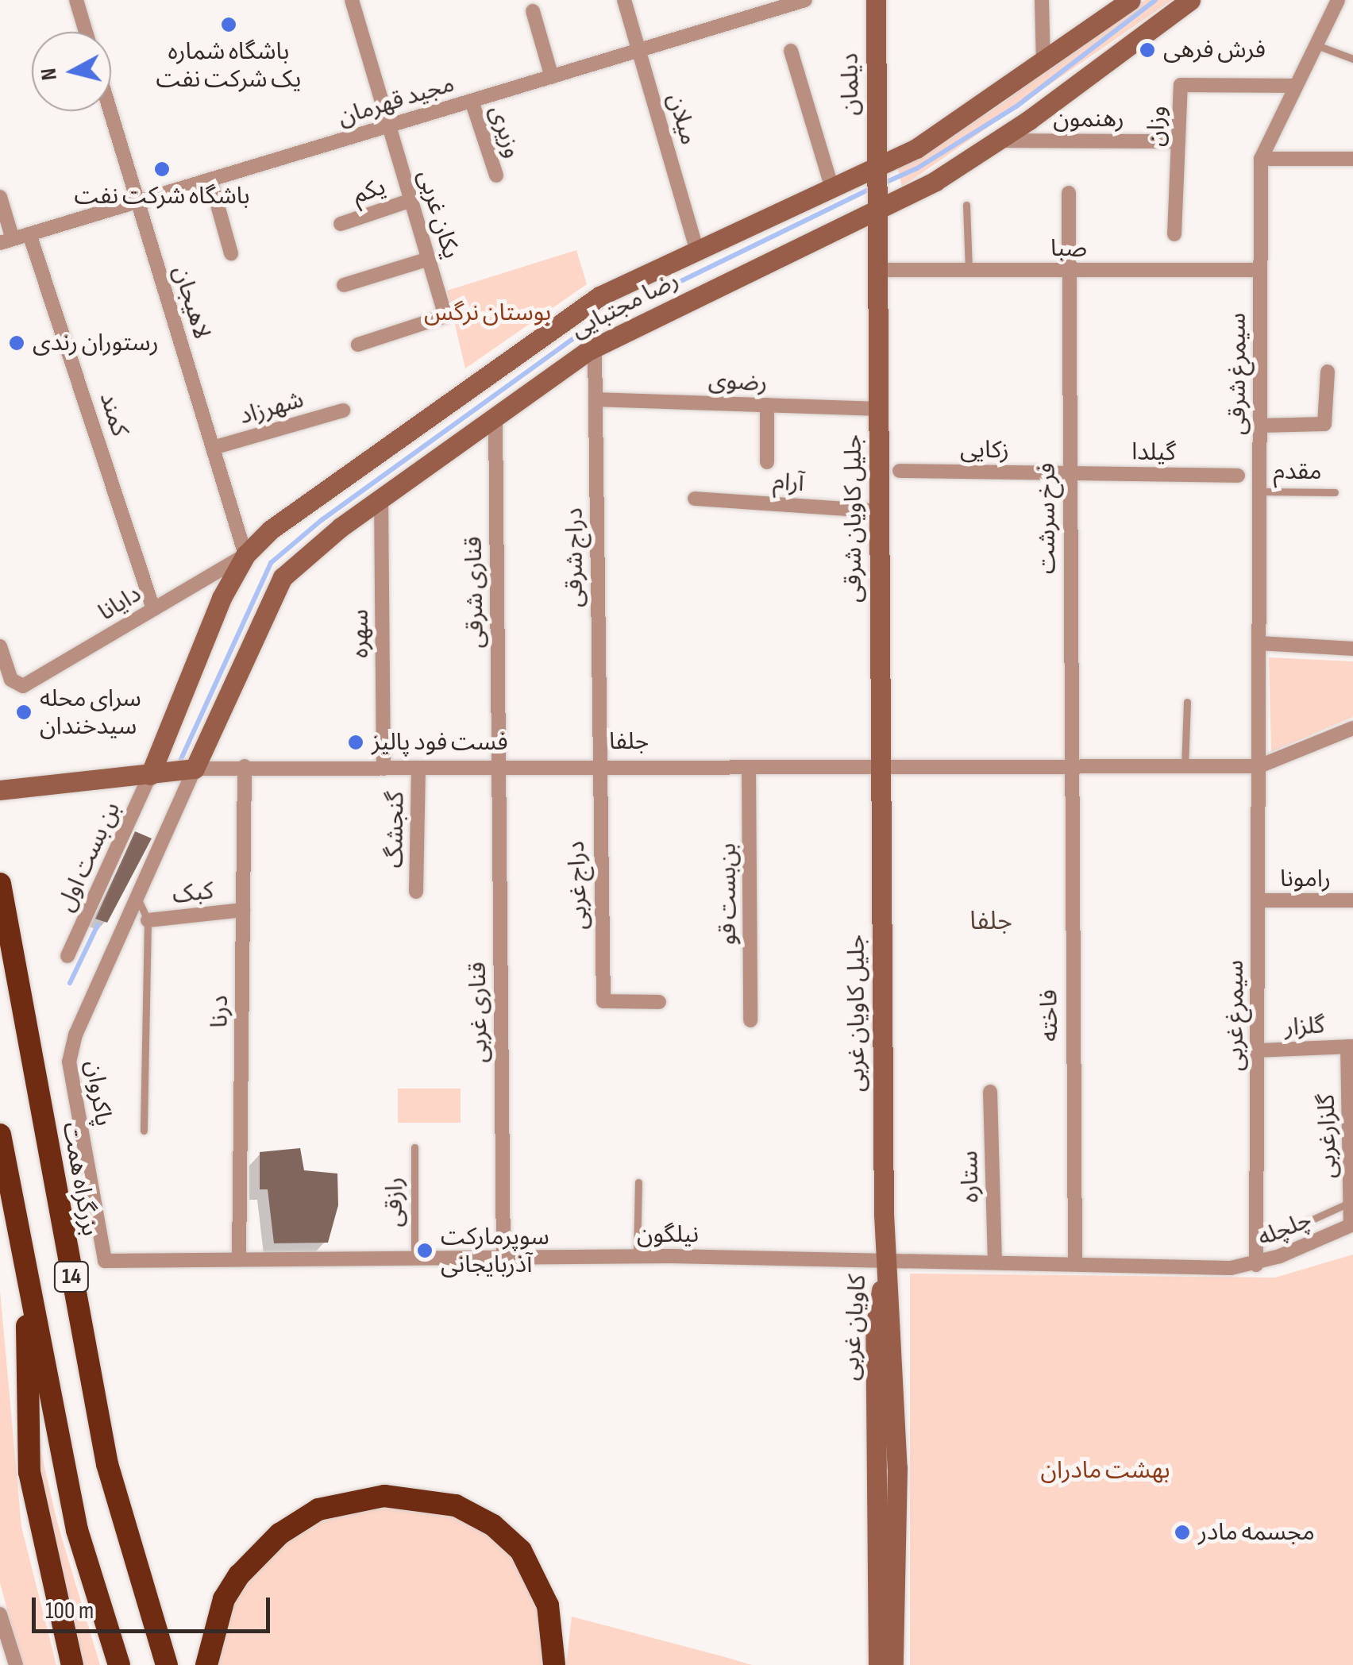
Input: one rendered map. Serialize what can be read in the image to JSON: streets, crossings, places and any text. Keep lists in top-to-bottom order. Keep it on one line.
{"streets":{"highway":["بزرگراه همت","14"],"main road":["دیلمان","رضا مجتبایی","جلیل کاویان شرقی","جلفا","جلیل کاویان غربی","کاویان غربی"],"street":["مجید قهرمان","میلان","رهنمون","وزان","وزیری","یکم","یکان غربی","صبا","لاهیجان","سیمرغ شرقی","رضوی","شهرزاد","کمند","زکایی","گیلدا","آرام","فرخ سرشت","دراج شرقی","قناری شرقی","دایانا","سهره","گنجشگ","بن بست اول","رامونا","دراج غربی","کبک","بن‌بست قو","درنا","قناری غربی","فاخته","سیمرغ غربی","گلزار","پاکروان","گلزارغربی","ستاره","چلچله","نیلگون"],"lane":["مقدم","رازقی"]},"crossings":[["دیلمان","رضا مجتبایی"],["دیلمان","جلیل کاویان شرقی"],["مجید قهرمان","میلان"],["مجید قهرمان","وزیری"],["مجید قهرمان","یکان غربی"],["مجید قهرمان","لاهیجان"],["مجید قهرمان","کمند"],["میلان","رضا مجتبایی"],["رهنمون","وزان"],["رهنمون","رضا مجتبایی"],["وزان","سیمرغ شرقی"],["یکم","یکان غربی"],["صبا","سیمرغ شرقی"],["صبا","جلیل کاویان شرقی"],["صبا","فرخ سرشت"],["لاهیجان","رضا مجتبایی"],["لاهیجان","شهرزاد"],["لاهیجان","دایانا"],["رضا مجتبایی","جلیل کاویان شرقی"],["رضا مجتبایی","دراج شرقی"],["رضا مجتبایی","قناری شرقی"],["رضا مجتبایی","دایانا"],["رضا مجتبایی","سهره"],["رضا مجتبایی","جلفا"],["رضا مجتبایی","بن بست اول"],["رضا مجتبایی","پاکروان"],["سیمرغ شرقی","مقدم"],["سیمرغ شرقی","جلفا"],["سیمرغ شرقی","سیمرغ غربی"],["رضوی","جلیل کاویان شرقی"],["رضوی","دراج شرقی"],["کمند","دایانا"],["زکایی","گیلدا"],["زکایی","فرخ سرشت"],["گیلدا","فرخ سرشت"],["آرام","جلیل کاویان شرقی"],["جلیل کاویان شرقی","جلفا"],["جلیل کاویان شرقی","جلیل کاویان غربی"],["فرخ سرشت","جلفا"],["فرخ سرشت","فاخته"],["دراج شرقی","جلفا"],["دراج شرقی","دراج غربی"],["قناری شرقی","جلفا"],["قناری شرقی","قناری غربی"],["سهره","جلفا"],["جلفا","گنجشگ"],["جلفا","بن بست اول"],["جلفا","دراج غربی"],["جلفا","بن‌بست قو"],["جلفا","درنا"],["جلفا","قناری غربی"],["جلفا","جلیل کاویان غربی"],["جلفا","فاخته"],["جلفا","سیمرغ غربی"],["جلفا","پاکروان"],["رامونا","سیمرغ غربی"],["کبک","درنا"],["کبک","پاکروان"],["درنا","نیلگون"],["قناری غربی","نیلگون"],["جلیل کاویان غربی","نیلگون"],["جلیل کاویان غربی","کاویان غربی"],["فاخته","نیلگون"],["سیمرغ غربی","گلزار"],["سیمرغ غربی","چلچله"],["گلزار","گلزارغربی"],["پاکروان","نیلگون"],["گلزارغربی","چلچله"],["ستاره","نیلگون"],["رازقی","نیلگون"],["چلچله","نیلگون"],["نیلگون","کاویان غربی"]],"districts":["جلفا"],"parks":["بوستان نرگس","بهشت مادران"],"places":["باشگاه شماره یک شرکت نفت","فرش فرهی","باشگاه شرکت نفت","رستوران رندی","سرای محله سیدخندان","فست فود پالیز","سوپرمارکت آذربایجانی","مجسمه مادر"],"scale_bar":"100 m","north":"left"}
